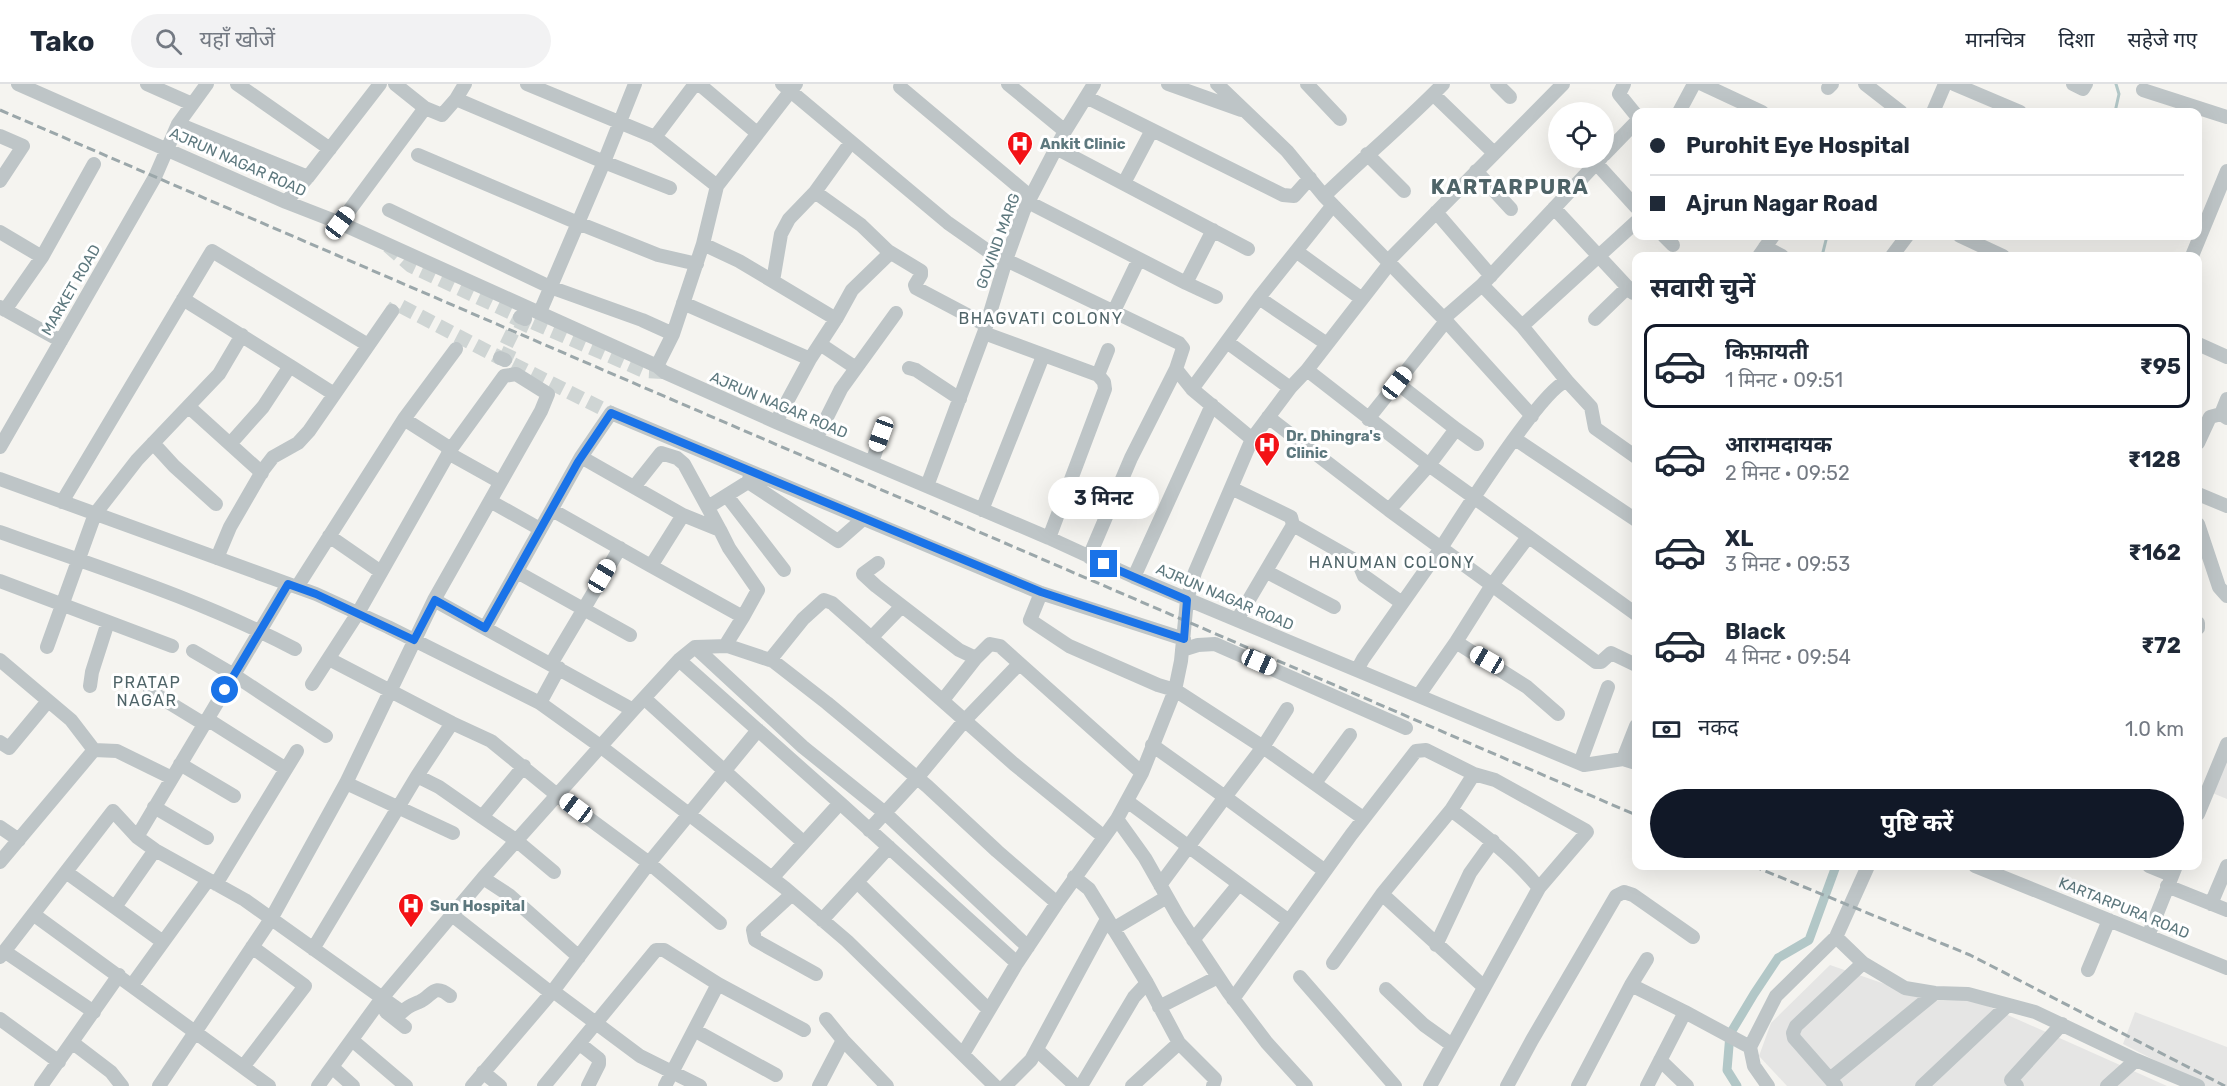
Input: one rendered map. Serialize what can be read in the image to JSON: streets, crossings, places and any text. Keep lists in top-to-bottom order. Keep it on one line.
{"streets":{"street":["AJRUN NAGAR ROAD","GOVIND MARG","MARKET ROAD","KARTARPURA ROAD"]},"crossings":[["AJRUN NAGAR ROAD","GOVIND MARG"],["AJRUN NAGAR ROAD","MARKET ROAD"]],"districts":["KARTARPURA","BHAGVATI COLONY","HANUMAN COLONY","PRATAP NAGAR"],"places":{"hospital":["Ankit Clinic","Dr. Dhingra's Clinic","Sun Hospital"]},"page":{"header":"Tako","search":"यहाँ खोजें","nav":["मानचित्र","दिशा","सहेजे गए"],"banner":["Purohit Eye Hospital","Ajrun Nagar Road"],"heading":"सवारी चुनें","list":[{"name":"किफ़ायती","note":"1 मिनट · 09:51","value":"₹95"},{"name":"आरामदायक","note":"2 मिनट · 09:52","value":"₹128"},{"name":"XL","note":"3 मिनट · 09:53","value":"₹162"},{"name":"Black","note":"4 मिनट · 09:54","value":"₹72"}],"bubble":"3 मिनट","pay":["नकद","1.0 km"],"buttons":"पुष्टि करें"}}
